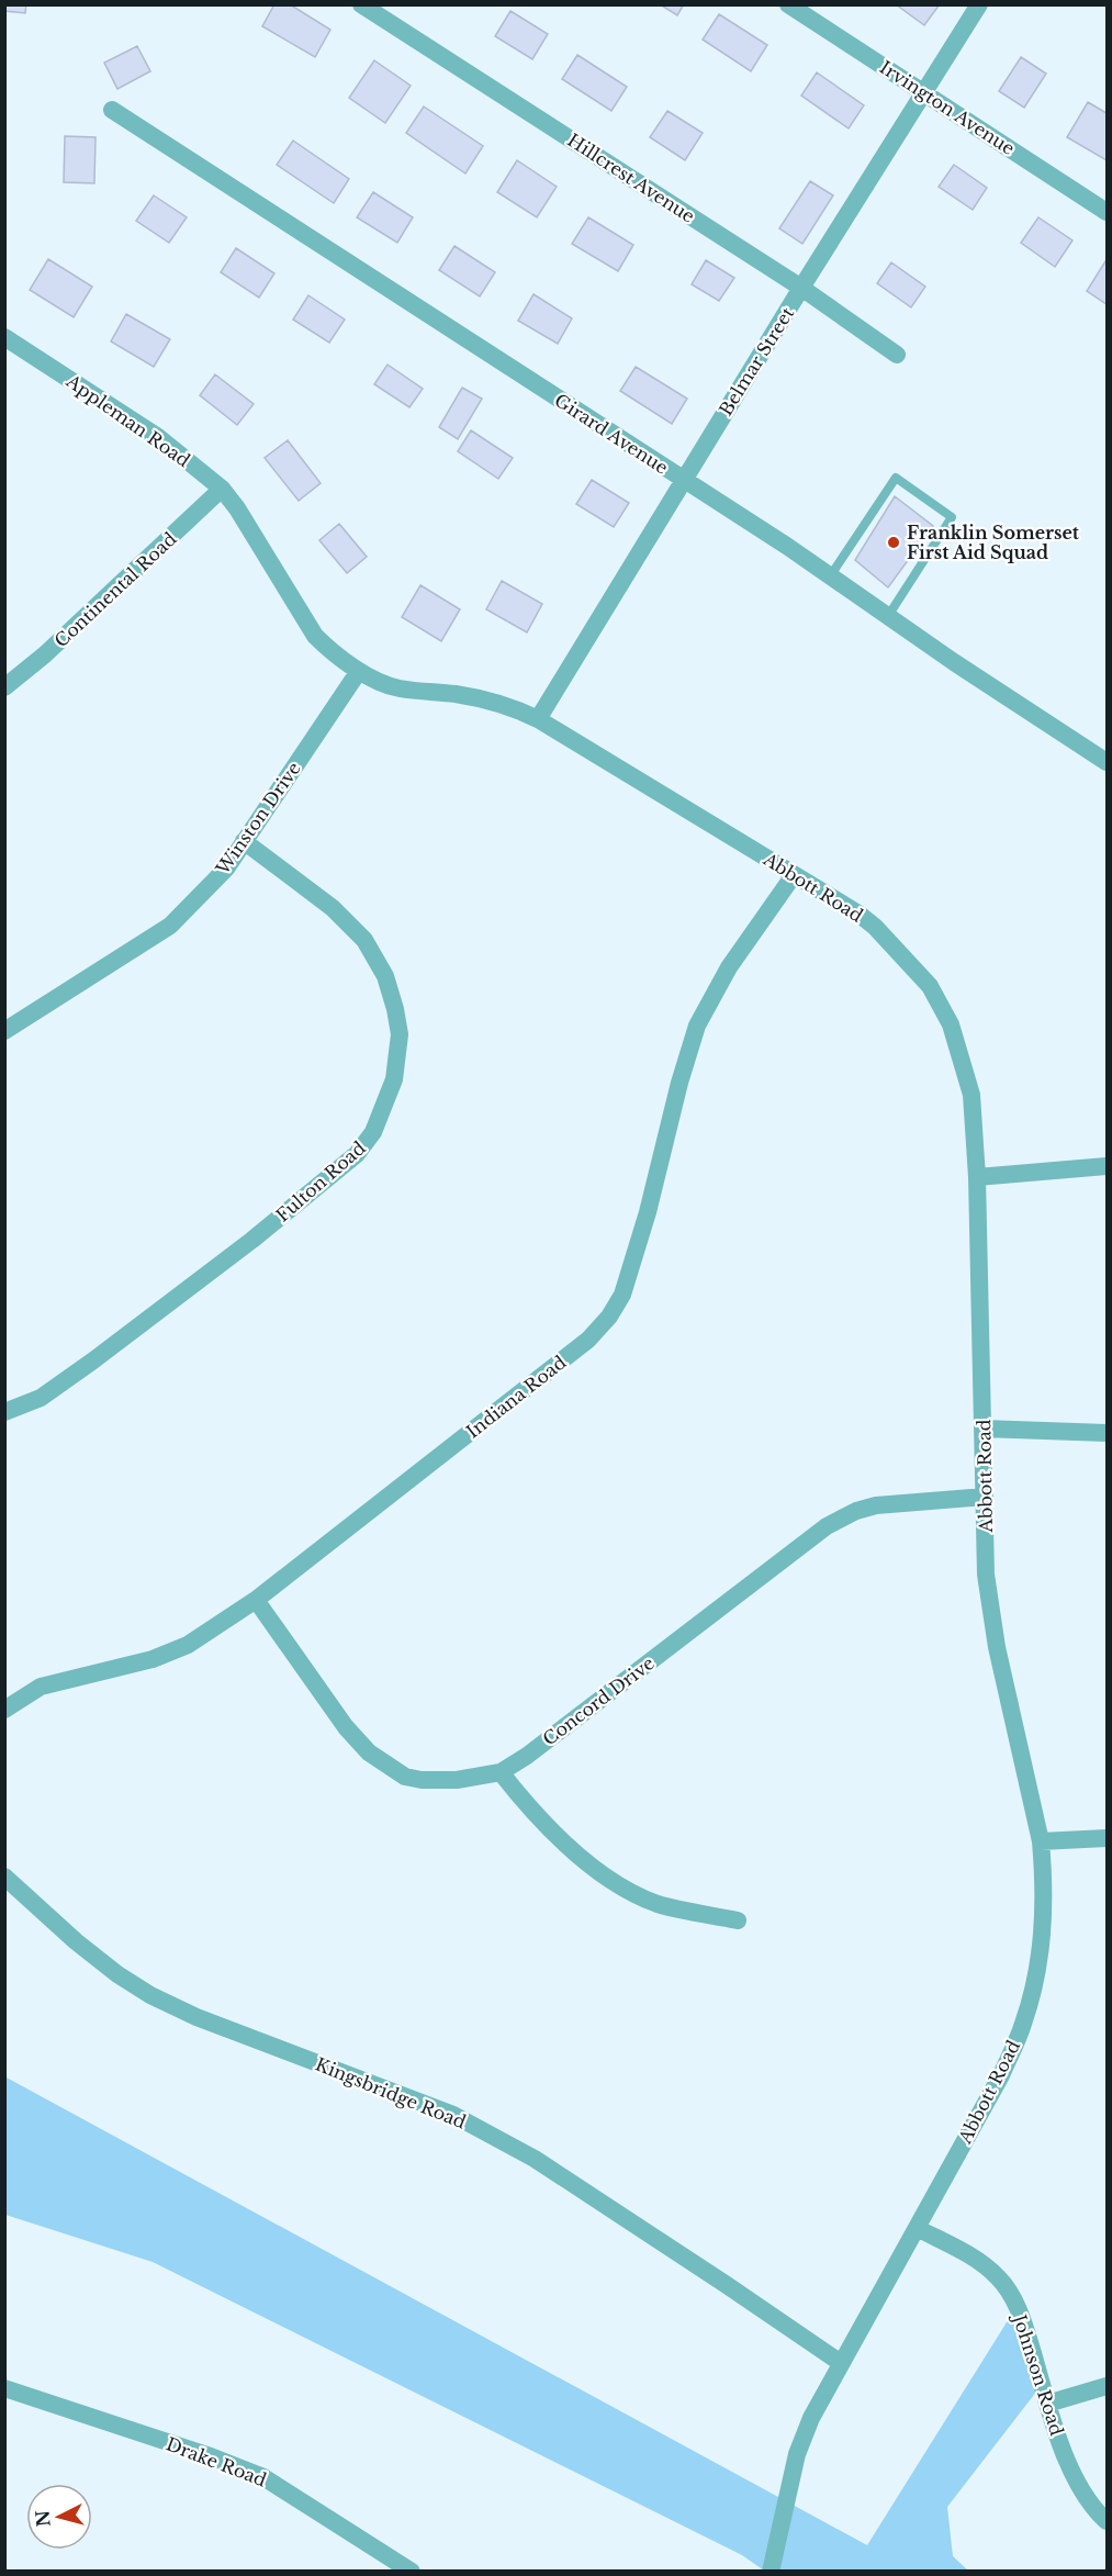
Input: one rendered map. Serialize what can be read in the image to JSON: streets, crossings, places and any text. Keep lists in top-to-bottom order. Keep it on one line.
{"streets":{"street":["Irvington Avenue","Hillcrest Avenue","Belmar Street","Appleman Road","Girard Avenue","Continental Road","Winston Drive","Abbott Road","Fulton Road","Indiana Road","Concord Drive","Kingsbridge Road","Johnson Road","Drake Road"]},"crossings":[["Irvington Avenue","Belmar Street"],["Hillcrest Avenue","Belmar Street"],["Belmar Street","Girard Avenue"],["Belmar Street","Abbott Road"],["Appleman Road","Continental Road"],["Appleman Road","Winston Drive"],["Appleman Road","Abbott Road"],["Winston Drive","Abbott Road"],["Winston Drive","Fulton Road"],["Abbott Road","Indiana Road"],["Abbott Road","Concord Drive"],["Abbott Road","Kingsbridge Road"],["Abbott Road","Johnson Road"],["Indiana Road","Concord Drive"]],"places":["Franklin Somerset First Aid Squad"],"north":"left"}
